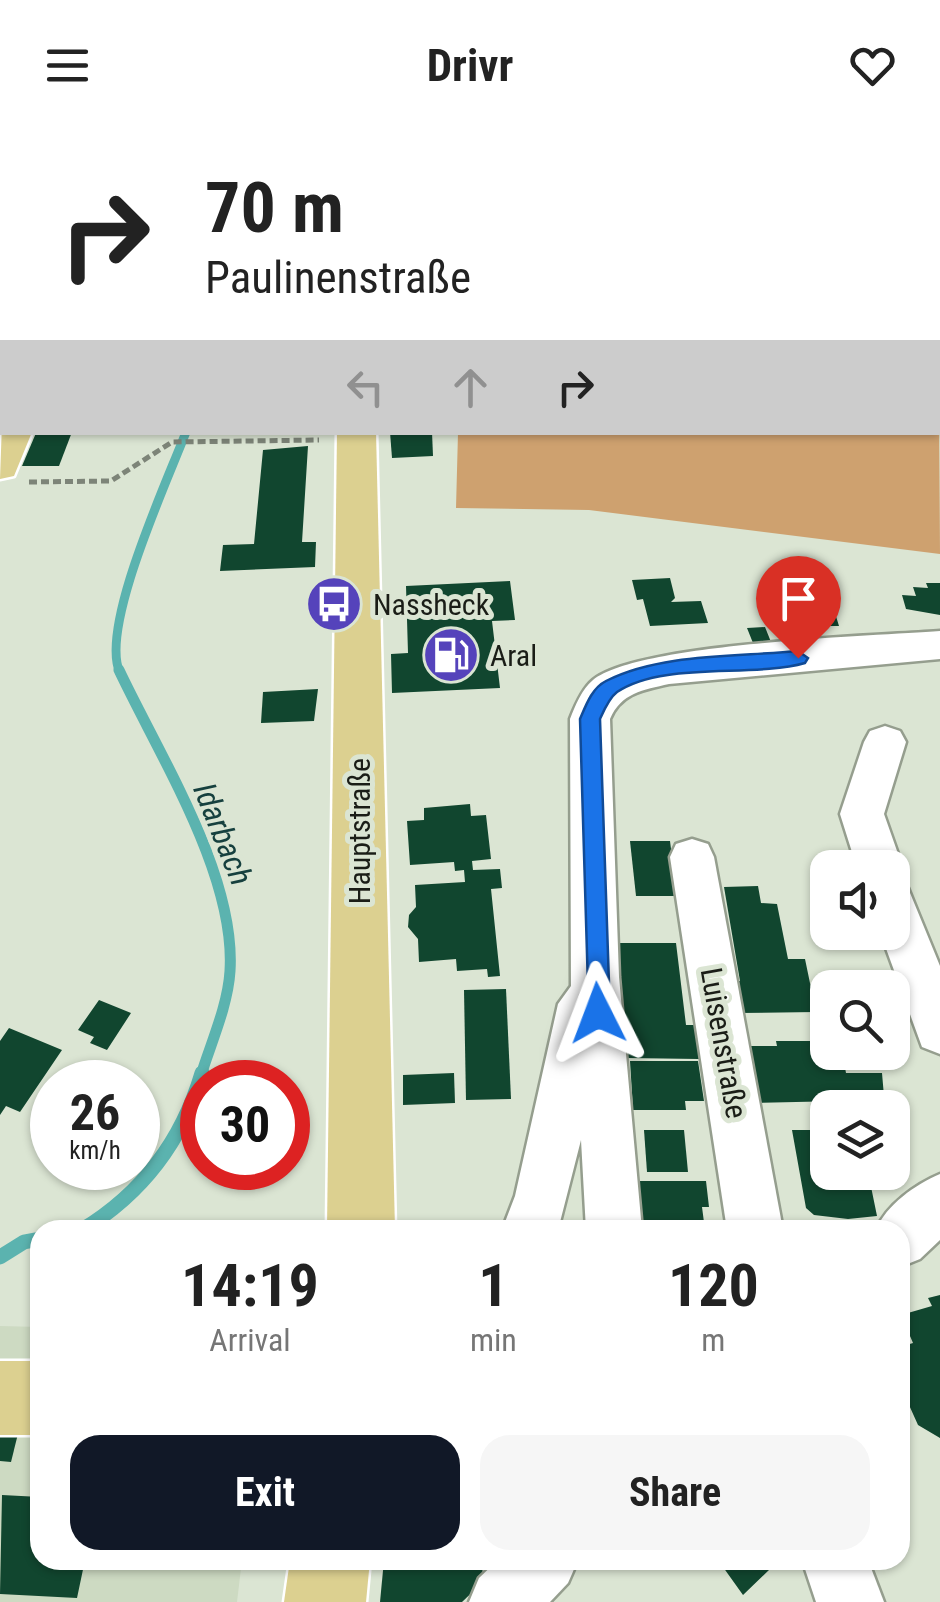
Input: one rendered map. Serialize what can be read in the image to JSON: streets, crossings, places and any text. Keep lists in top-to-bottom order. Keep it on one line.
{"streets":{"main road":["Hauptstraße"],"street":["Luisenstraße"]},"water":["Idarbach"],"places":{"bus stop":["Nassheck"],"fuel station":["Aral"]},"page":{"header":"Drivr","turn":["70 m","Paulinenstraße"],"speed":"26 km/h","limit":"30","eta":["14:19","Arrival","1","min","120","m"],"buttons":["Exit","Share"]}}
